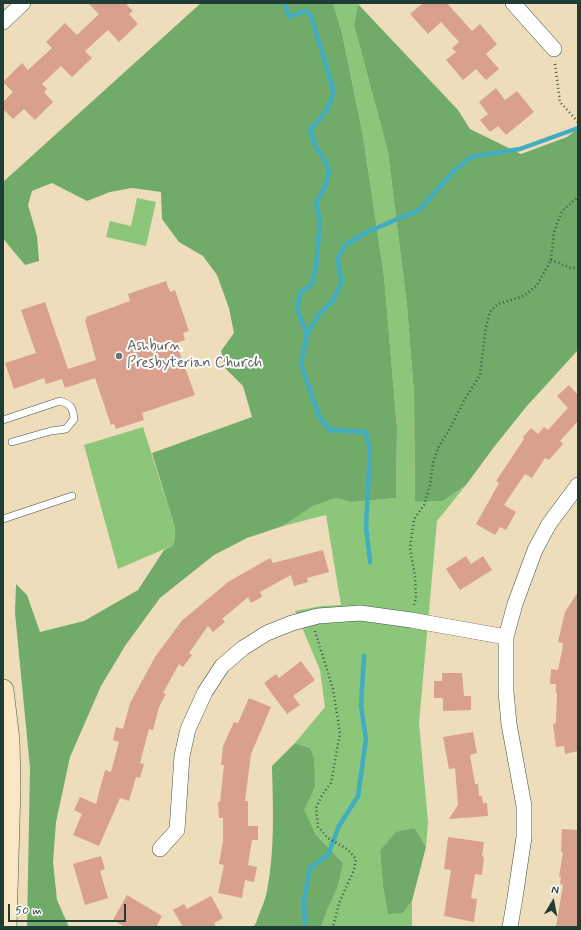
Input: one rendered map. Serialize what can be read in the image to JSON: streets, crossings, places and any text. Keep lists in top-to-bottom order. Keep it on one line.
{"places":["Ashburn Presbyterian Church"],"scale_bar":"50 m","north":"top"}
